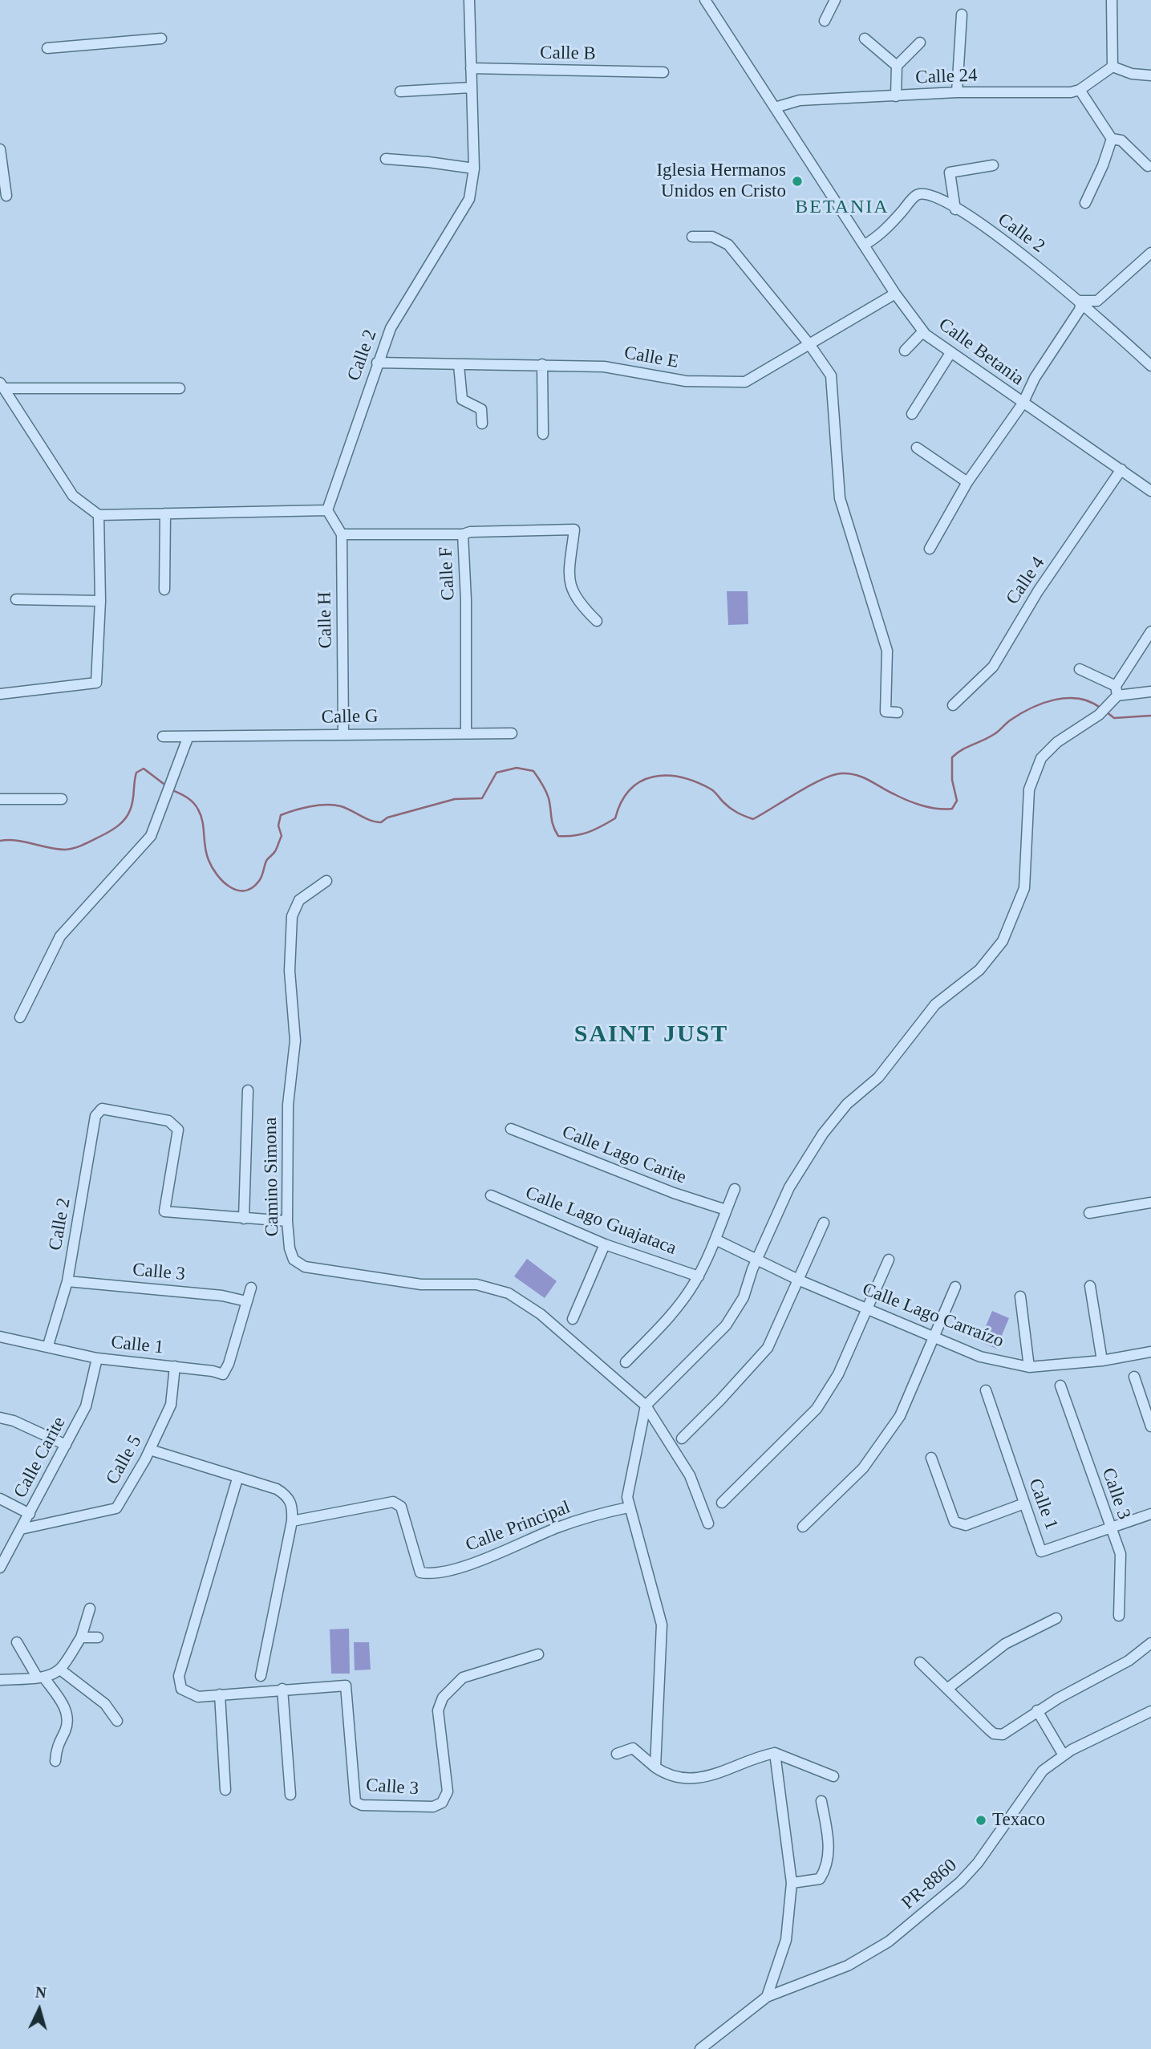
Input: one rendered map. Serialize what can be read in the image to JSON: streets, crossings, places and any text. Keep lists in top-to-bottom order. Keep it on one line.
{"streets":{"street":["Calle B","Calle 24","Calle 2","Calle Betania","Calle E","Calle F","Calle 4","Calle H","Calle G","Calle Lago Carite","Camino Simona","Calle Lago Guajataca","Calle 3","Calle Lago Carraízo","Calle 1","Calle Carite","Calle 5","Calle Principal","PR-8860"]},"crossings":[["Calle B","Calle 2"],["Calle 24","Calle Betania"],["Calle 2","Calle Betania"],["Calle 2","Calle E"],["Calle 2","Calle 3"],["Calle 2","Calle 1"],["Calle Betania","Calle E"],["Calle Betania","Calle 4"],["Calle F","Calle H"],["Calle F","Calle G"],["Calle H","Calle G"],["Calle 3","Calle 1"],["Calle 1","Calle Carite"],["Calle 1","Calle 5"],["Calle Carite","Calle 5"]],"districts":["BETANIA","SAINT JUST"],"places":["Iglesia Hermanos Unidos en Cristo","Texaco"],"north":"top"}
